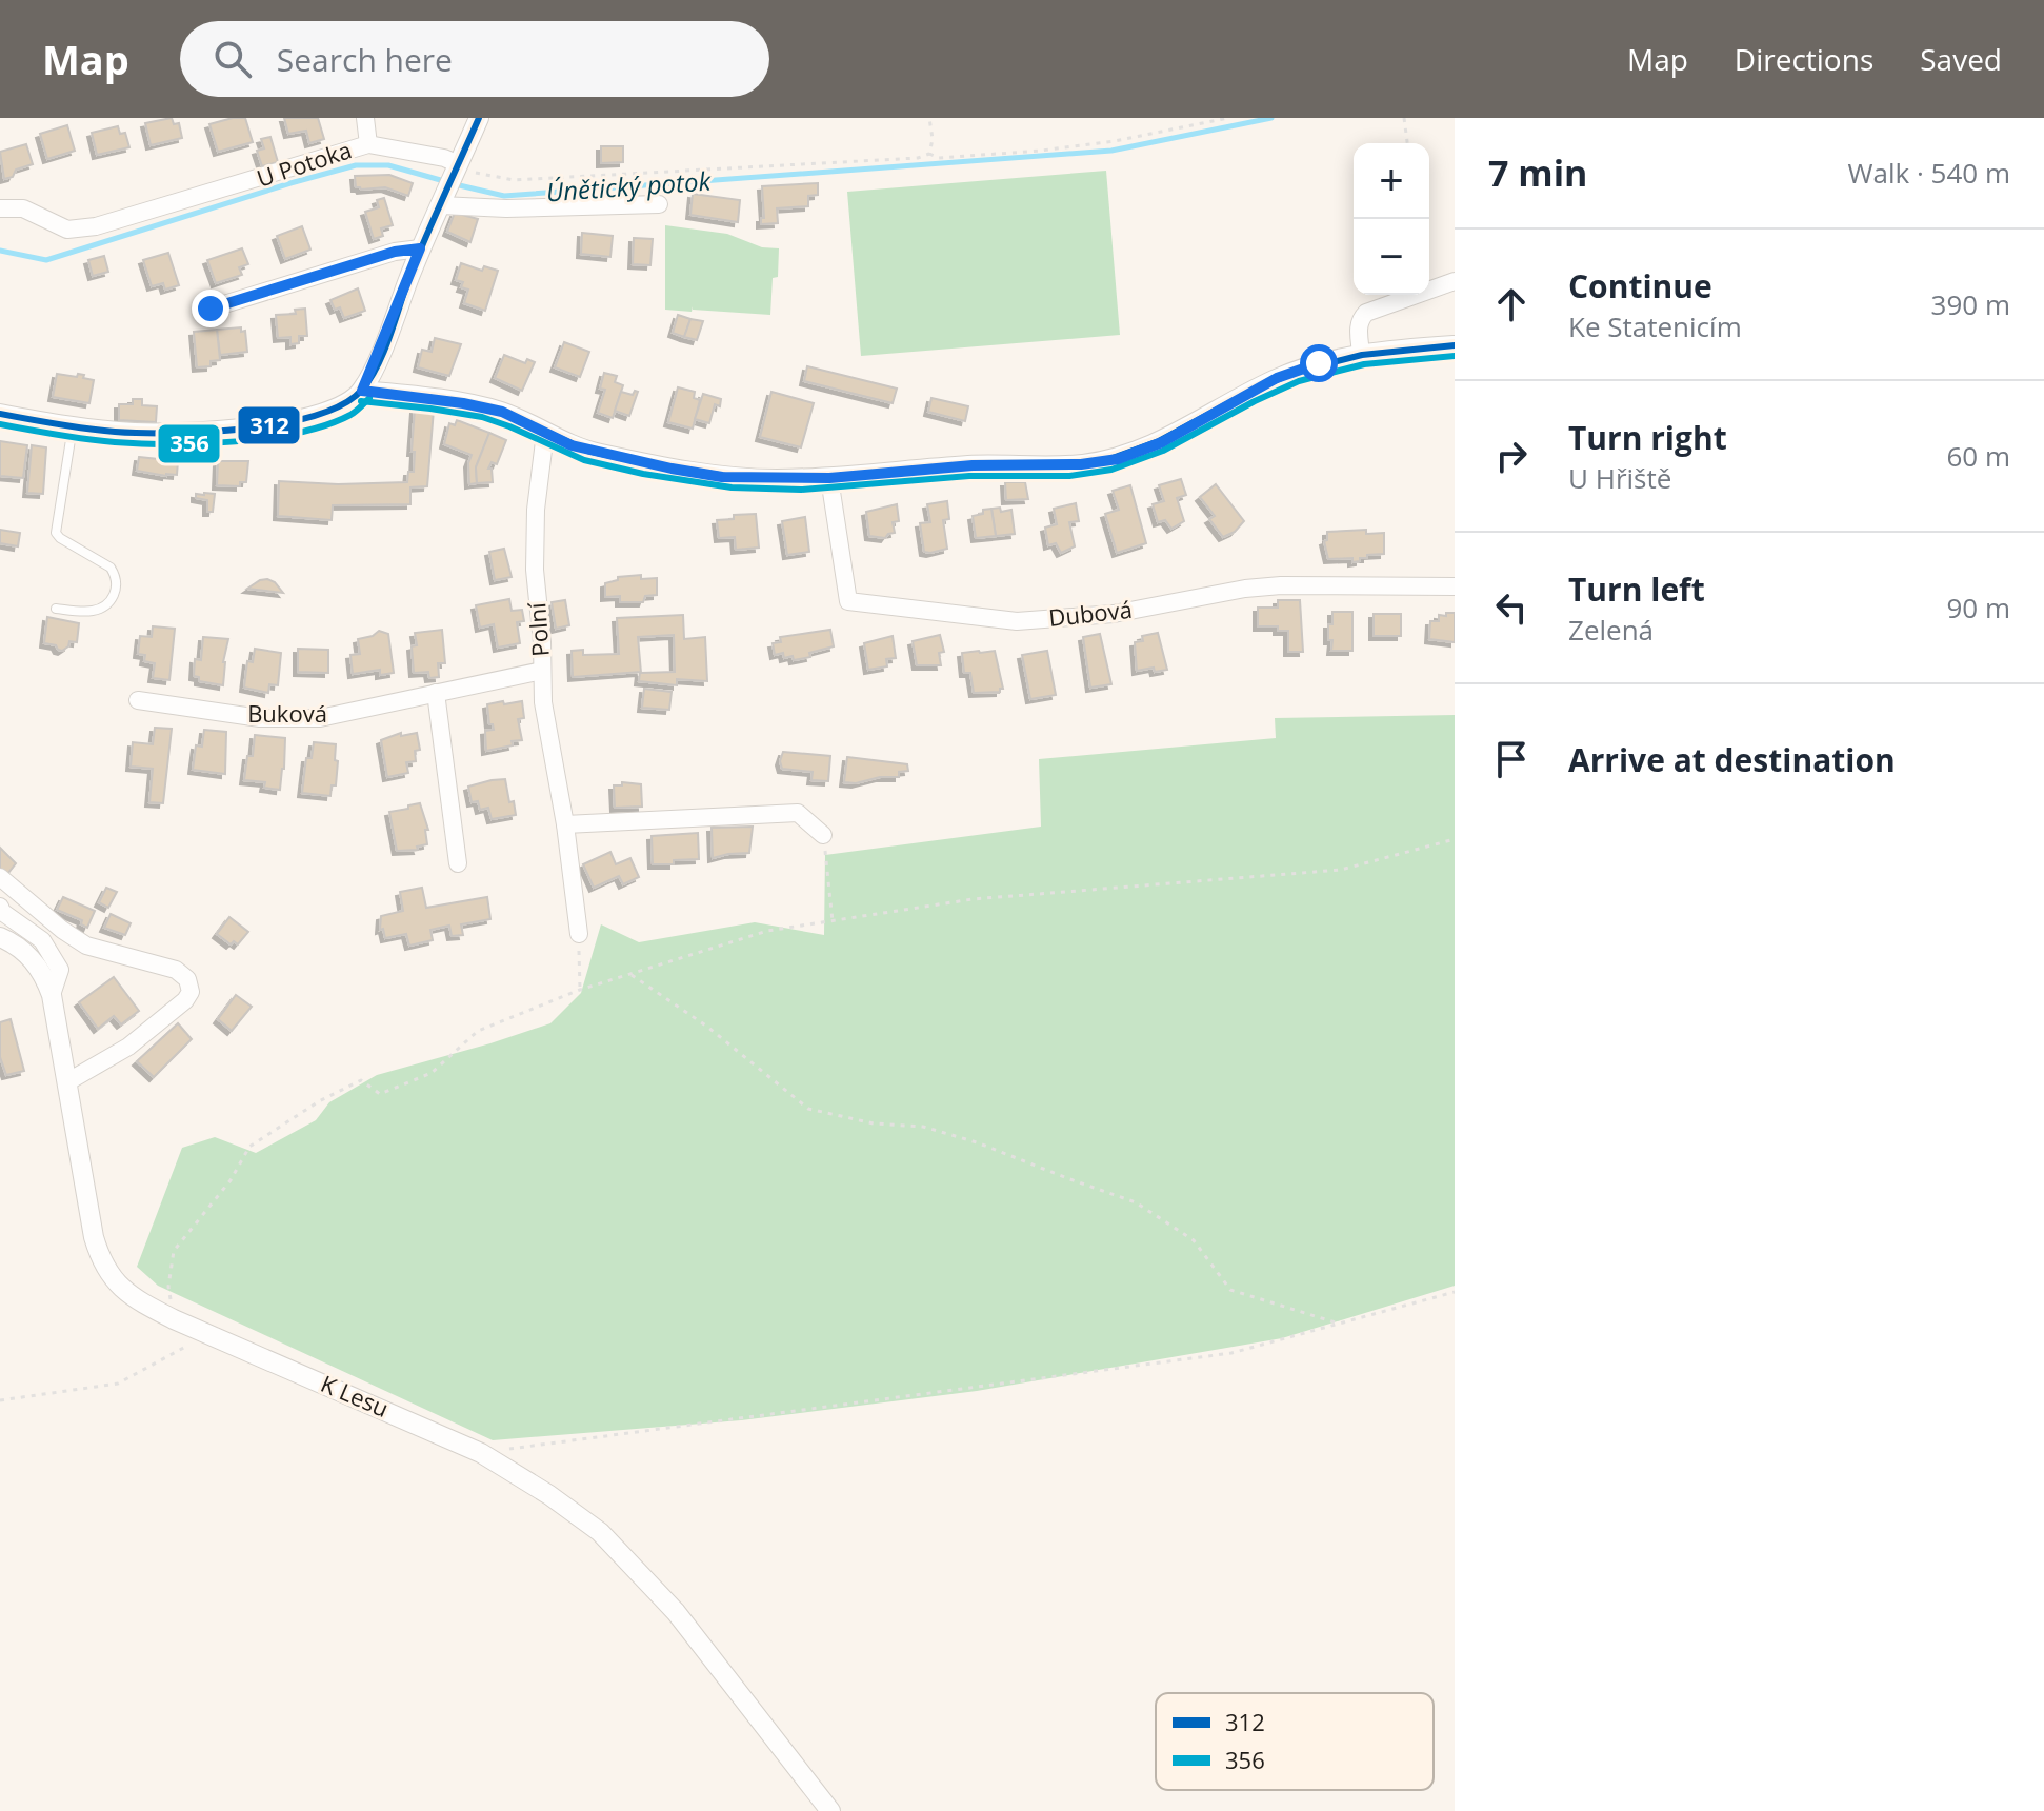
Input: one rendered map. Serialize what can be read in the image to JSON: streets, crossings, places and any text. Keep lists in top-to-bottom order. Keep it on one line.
{"streets":{"street":["U Potoka","Dubová","Polní","Buková","K Lesu"]},"crossings":[["Polní","Buková"]],"water":["Únětický potok"],"lines":["transit line 312","transit line 356"],"legend":["312","356"],"page":{"header":"Map","search":"Search here","nav":["Map","Directions","Saved"],"heading":["7 min","Walk · 540 m"],"map_buttons":["+","−"],"list":[["Continue","Ke Statenicím","390 m"],["Turn right","U Hřiště","60 m"],["Turn left","Zelená","90 m"],"Arrive at destination"]}}
